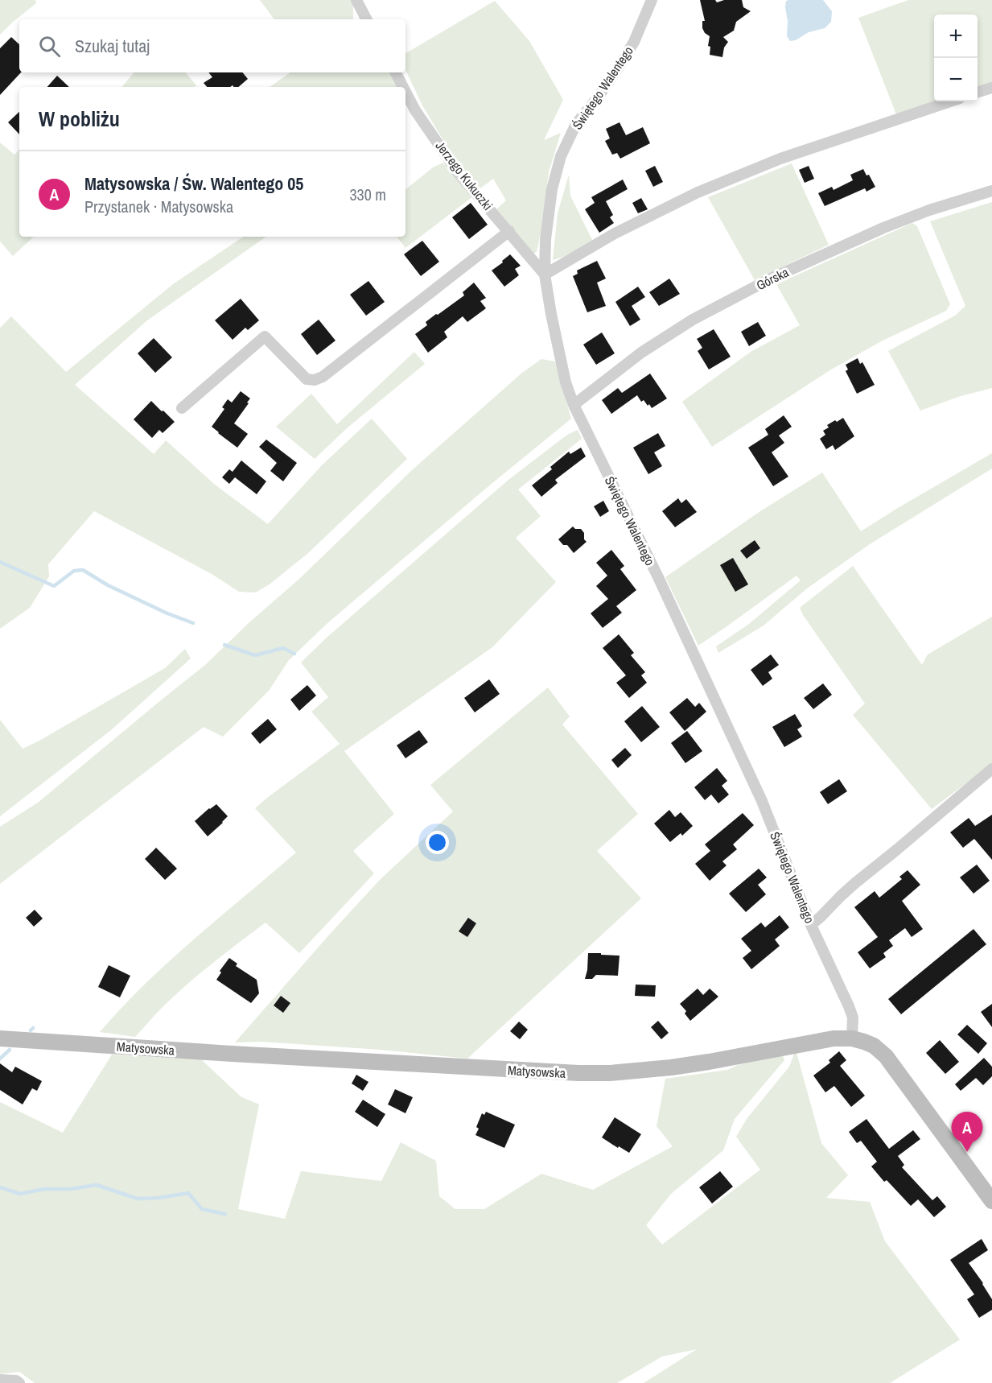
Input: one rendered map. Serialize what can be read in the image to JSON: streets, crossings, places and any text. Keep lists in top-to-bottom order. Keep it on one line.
{"streets":{"street":["Świętego Walentego","Jerzego Kukuczki","Górska","Matysowska"]},"crossings":[["Świętego Walentego","Jerzego Kukuczki"],["Świętego Walentego","Górska"],["Świętego Walentego","Matysowska"]],"page":{"map_buttons":["+","−"],"search":"Szukaj tutaj","heading":"W pobliżu","list":[{"mark":"A","name":"Matysowska / Św. Walentego 05","note":"Przystanek · Matysowska","value":"330 m"}],"pins":"A"}}
